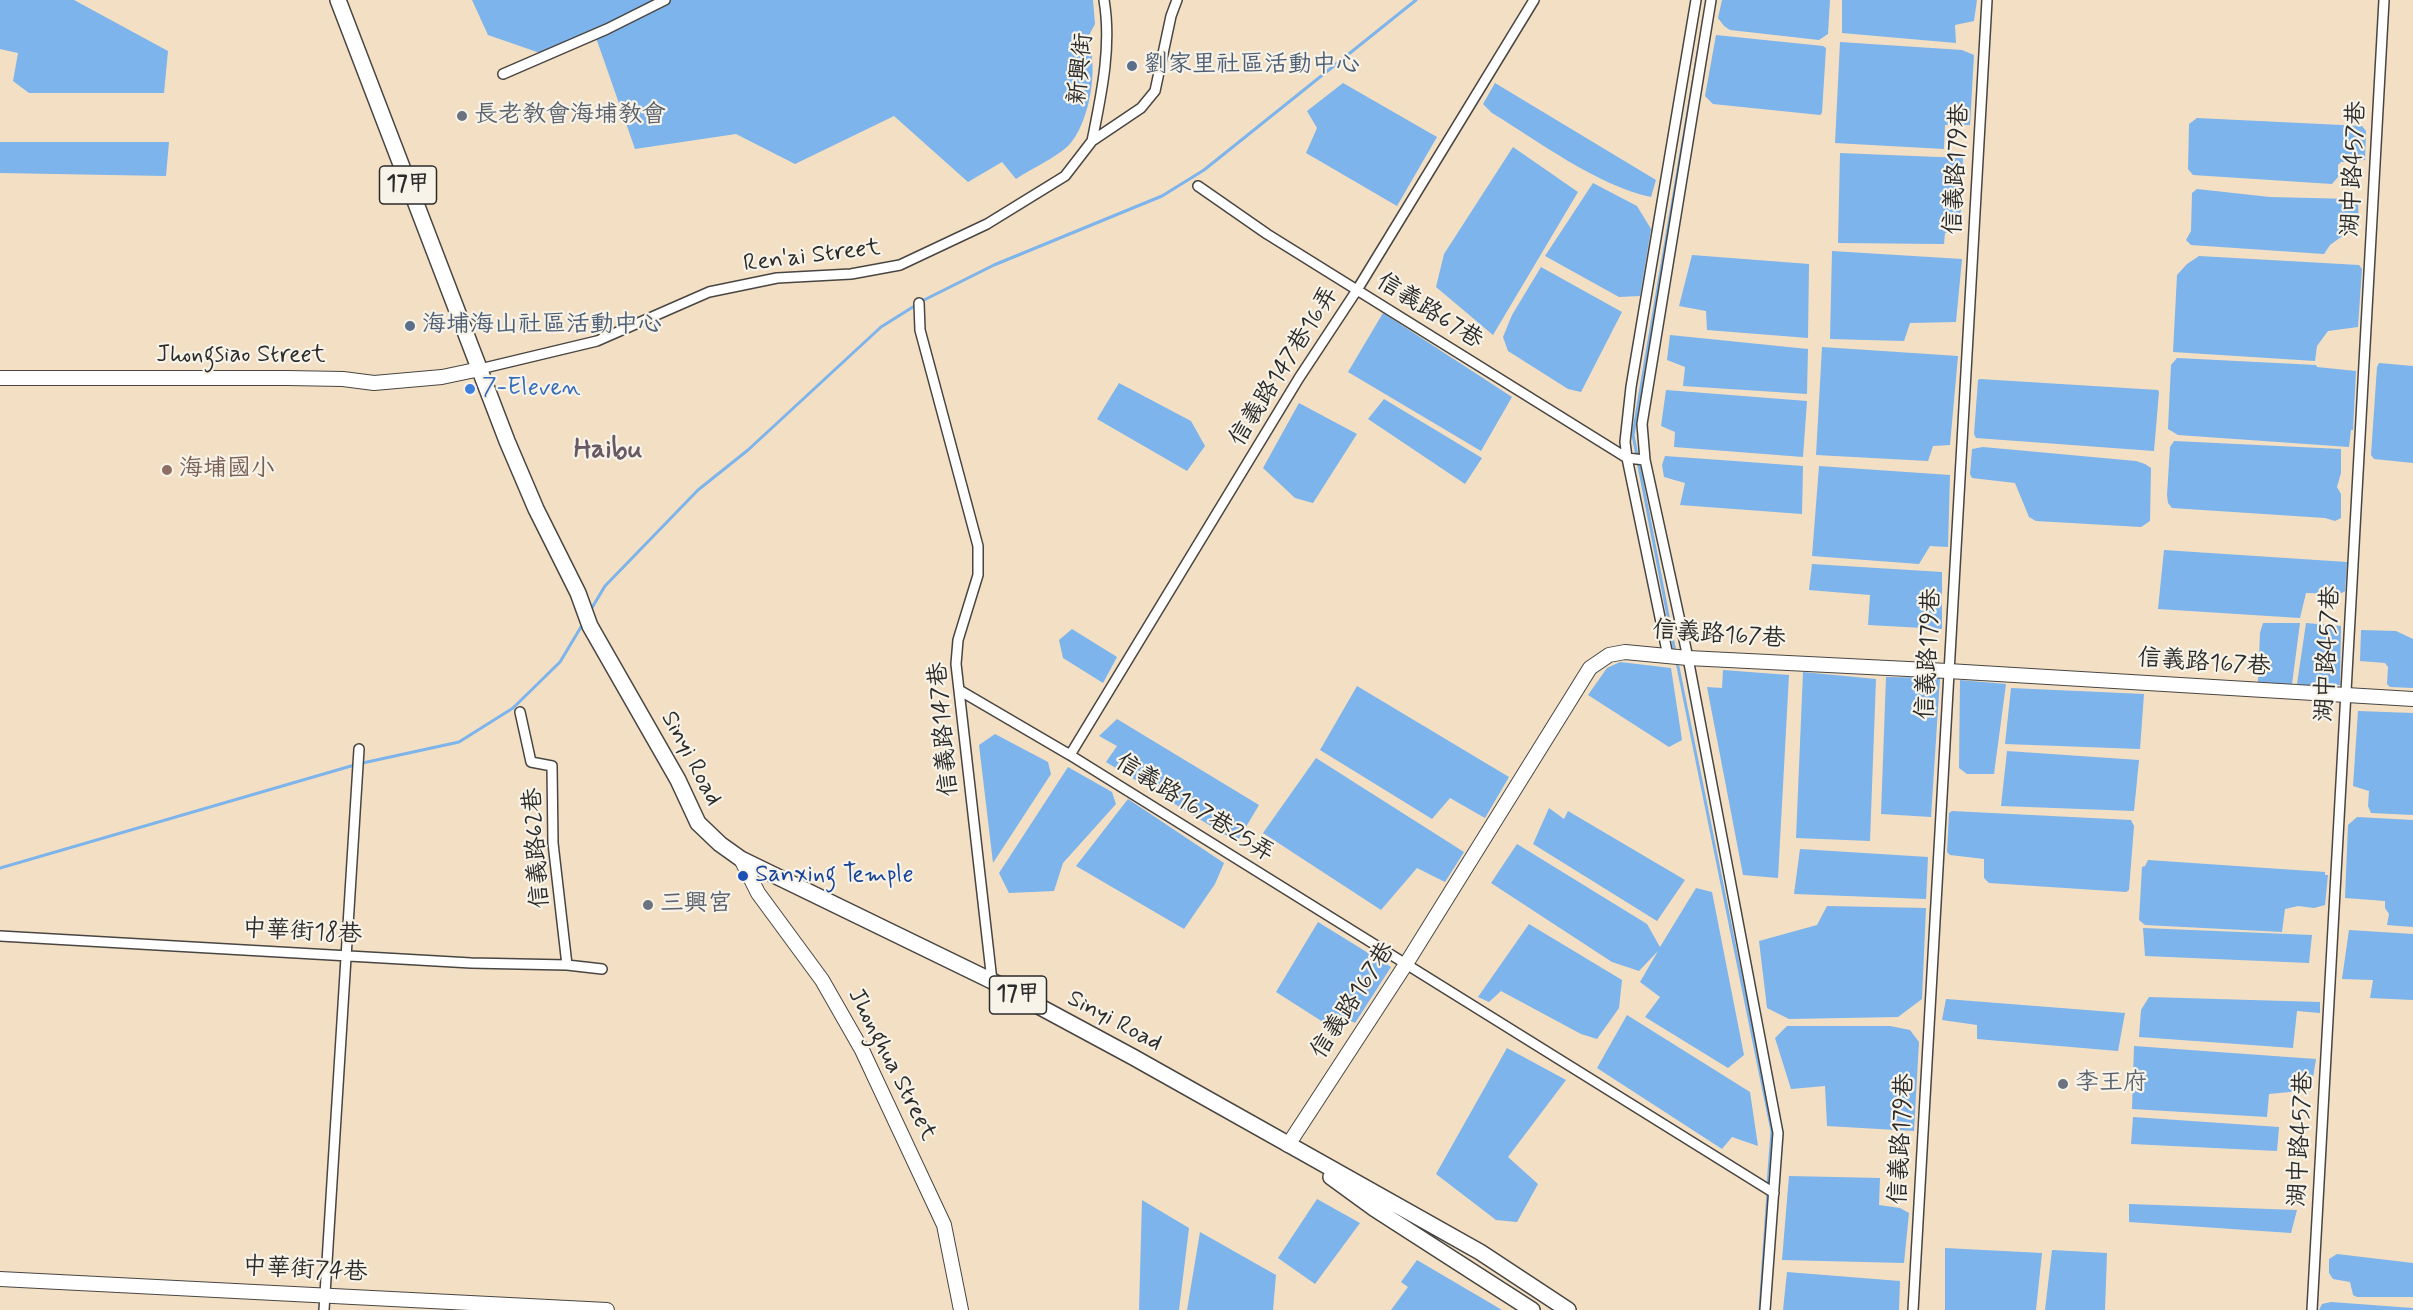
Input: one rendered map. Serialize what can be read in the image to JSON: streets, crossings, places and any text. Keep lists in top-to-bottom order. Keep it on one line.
{"streets":{"main road":["17甲","Sinyi Road"],"street":["新興街","信義路179巷","湖中路457巷","Ren'ai Street","信義路67巷","Jhongsiao Street","信義路147巷16弄","信義路167巷","信義路147巷","信義路167巷25弄","信義路62巷","中華街18巷","Jhonghua Street","中華街74巷"]},"crossings":[["新興街","Ren'ai Street"],["信義路179巷","信義路167巷"],["湖中路457巷","信義路167巷"],["17甲","Ren'ai Street"],["17甲","Jhongsiao Street"],["17甲","Sinyi Road"],["Ren'ai Street","Jhongsiao Street"],["Ren'ai Street","Sinyi Road"],["信義路67巷","信義路147巷16弄"],["Jhongsiao Street","Sinyi Road"],["信義路147巷16弄","信義路167巷25弄"],["信義路167巷","Sinyi Road"],["信義路167巷","信義路167巷25弄"],["信義路147巷","Sinyi Road"],["信義路147巷","信義路167巷25弄"],["Sinyi Road","Jhonghua Street"],["信義路62巷","中華街18巷"]],"districts":["Haibu"],"places":["劉家里社區活動中心","長老教會海埔教會","海埔海山社區活動中心","7-Eleven","海埔國小","Sanxing Temple","三興宮","李王府"]}
